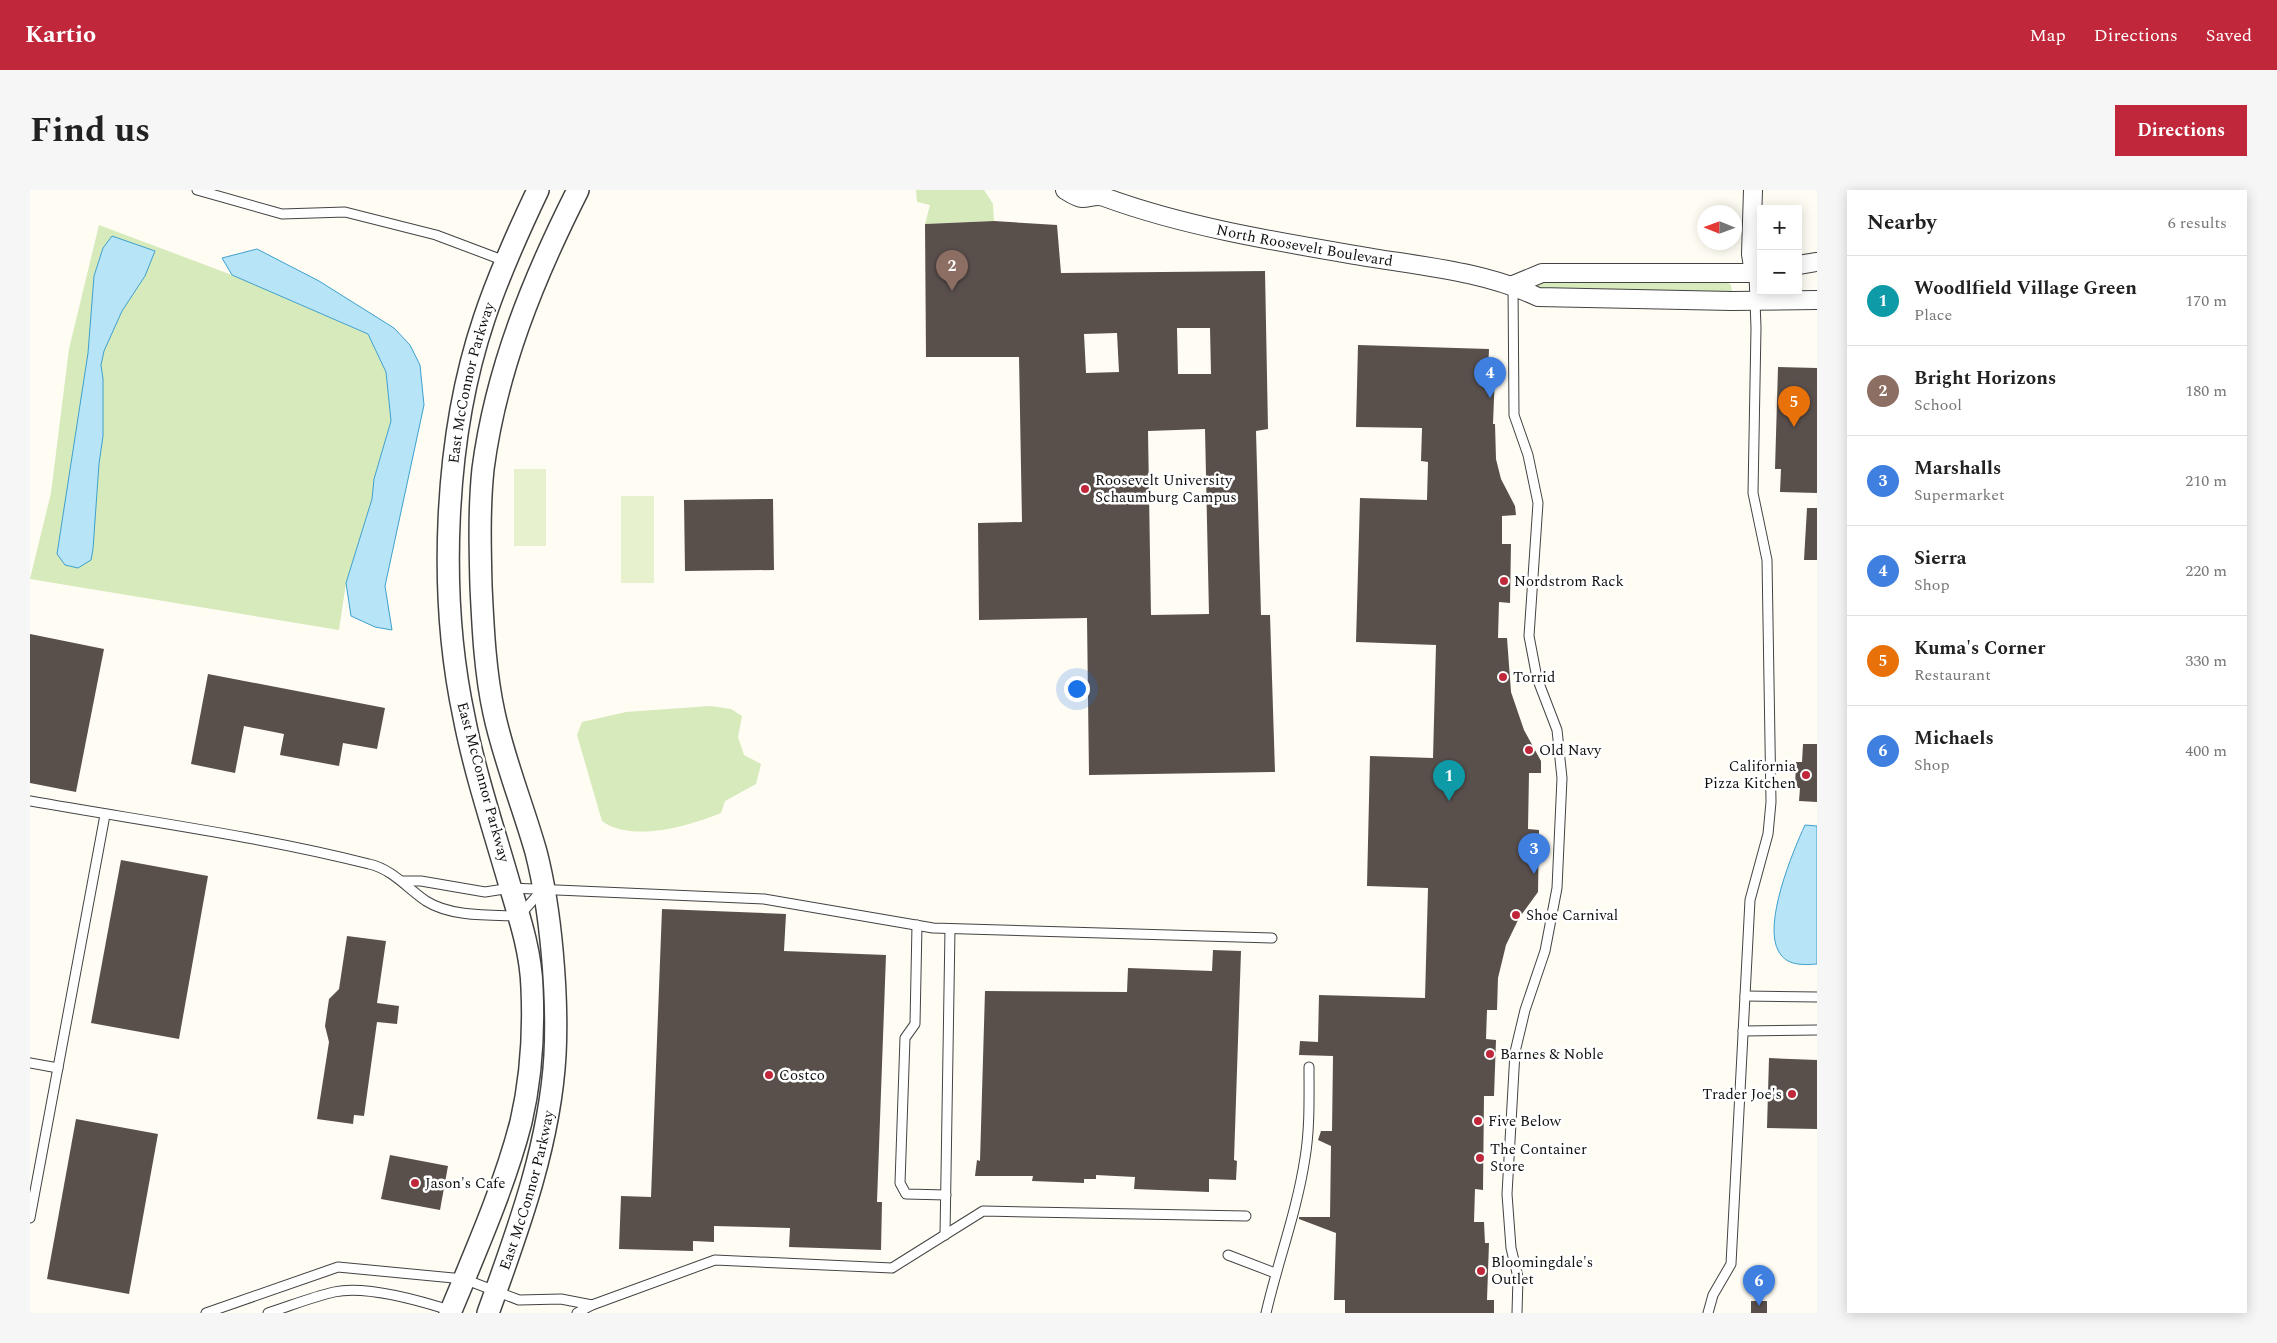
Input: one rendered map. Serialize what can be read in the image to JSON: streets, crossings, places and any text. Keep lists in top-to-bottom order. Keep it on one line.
{"streets":{"street":["North Roosevelt Boulevard","East McConnor Parkway"]},"places":["Roosevelt University Schaumburg Campus","Nordstrom Rack","Torrid","Old Navy","California Pizza Kitchen","Shoe Carnival","Barnes & Noble","Costco","Trader Joe's","Five Below","The Container Store","Jason's Cafe","Bloomingdale's Outlet"],"north":"left","page":{"header":"Kartio","nav":["Map","Directions","Saved"],"title":"Find us","buttons":"Directions","heading":["Nearby","6 results"],"map_buttons":["+","−"],"pins":["2","4","5","1","3","6"],"list":[{"mark":"1","name":"Woodlfield Village Green","note":"Place","value":"170 m"},{"mark":"2","name":"Bright Horizons","note":"School","value":"180 m"},{"mark":"3","name":"Marshalls","note":"Supermarket","value":"210 m"},{"mark":"4","name":"Sierra","note":"Shop","value":"220 m"},{"mark":"5","name":"Kuma's Corner","note":"Restaurant","value":"330 m"},{"mark":"6","name":"Michaels","note":"Shop","value":"400 m"}]}}
